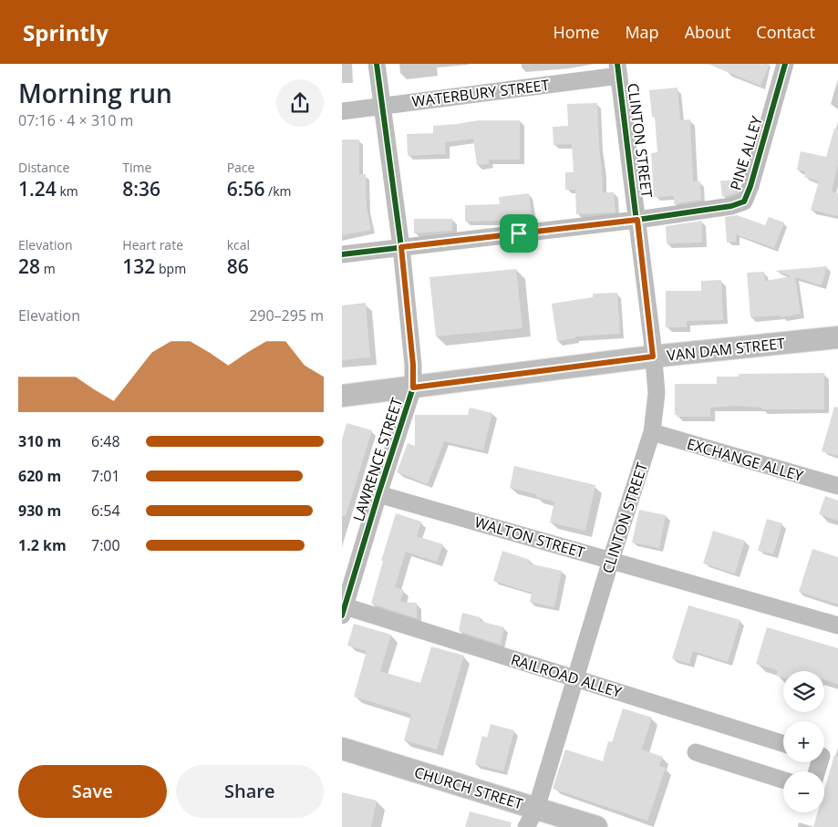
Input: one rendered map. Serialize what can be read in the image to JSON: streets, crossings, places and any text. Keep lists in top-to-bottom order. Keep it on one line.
{"streets":{"main road":["VAN DAM STREET","CHURCH STREET"],"street":["WATERBURY STREET","CLINTON STREET","PINE ALLEY","LAWRENCE STREET","EXCHANGE ALLEY","WALTON STREET","RAILROAD ALLEY"]},"crossings":[["WATERBURY STREET","CLINTON STREET"],["WATERBURY STREET","LAWRENCE STREET"],["CLINTON STREET","PINE ALLEY"],["CLINTON STREET","VAN DAM STREET"],["CLINTON STREET","EXCHANGE ALLEY"],["CLINTON STREET","WALTON STREET"],["CLINTON STREET","RAILROAD ALLEY"],["CLINTON STREET","CHURCH STREET"],["PINE ALLEY","LAWRENCE STREET"],["VAN DAM STREET","LAWRENCE STREET"],["LAWRENCE STREET","WALTON STREET"],["LAWRENCE STREET","RAILROAD ALLEY"]],"page":{"header":"Sprintly","nav":["Home","Map","About","Contact"],"heading":["Morning run","07:16 · 4 × 310 m"],"stats":[["Distance","1.24 km"],["Time","8:36"],["Pace","6:56 /km"],["Elevation","28 m"],["Heart rate","132 bpm"],["kcal","86"]],"chart":["Elevation","290–295 m"],"list":[{"name":"310 m","note":"6:48"},{"name":"620 m","note":"7:01"},{"name":"930 m","note":"6:54"},{"name":"1.2 km","note":"7:00"}],"map_buttons":["+","−"],"buttons":["Save","Share"]}}
